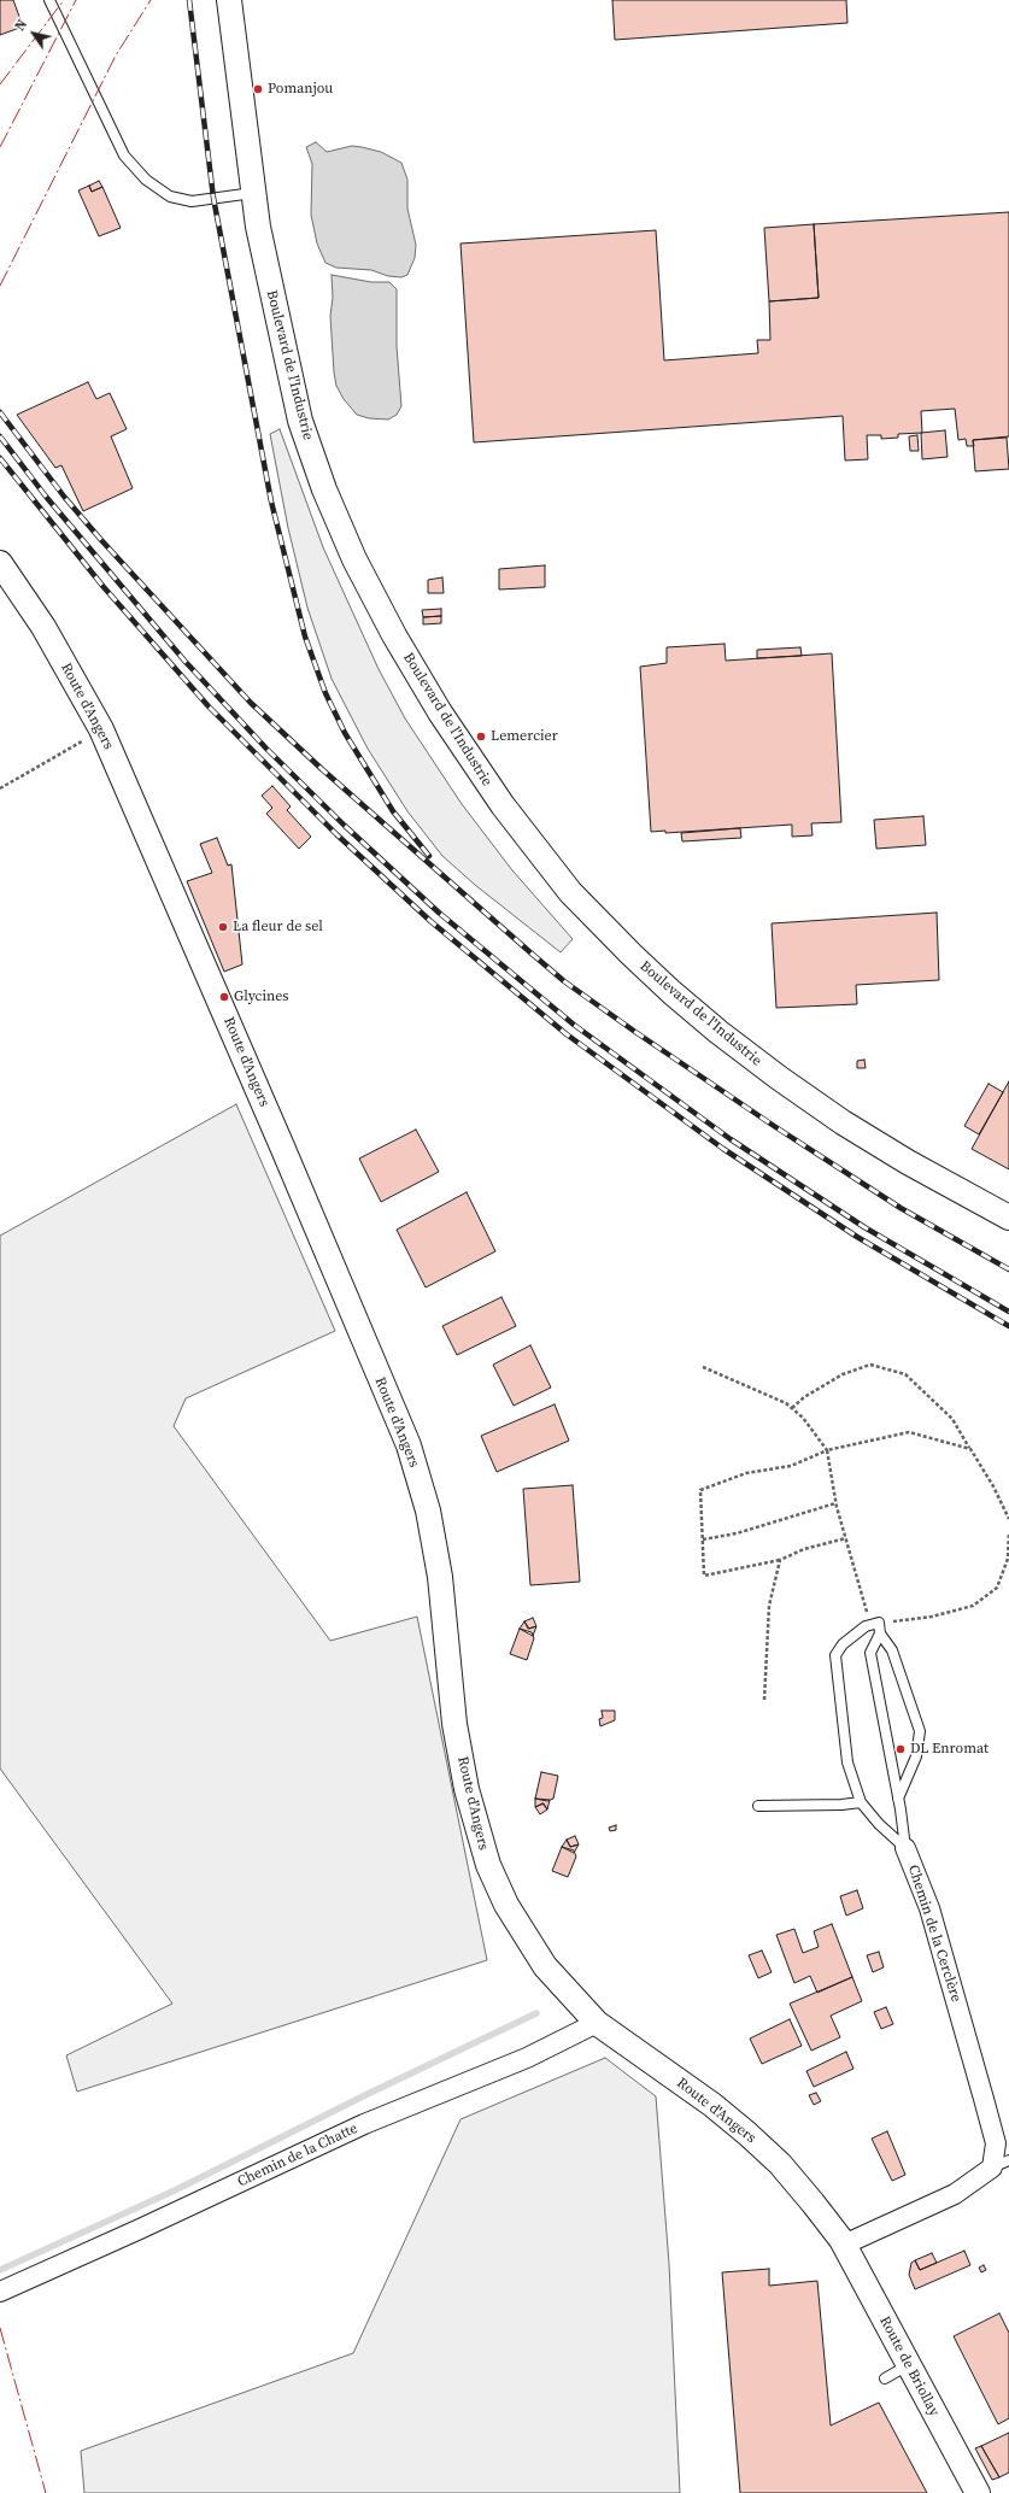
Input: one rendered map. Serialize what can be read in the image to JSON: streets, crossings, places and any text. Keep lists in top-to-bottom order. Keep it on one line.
{"streets":{"street":["Boulevard de l'Industrie","Route d'Angers","Chemin de la Cerclère","Chemin de la Chatte","Route de Briollay"]},"crossings":[["Route d'Angers","Chemin de la Cerclère"],["Route d'Angers","Chemin de la Chatte"],["Route d'Angers","Route de Briollay"],["Chemin de la Cerclère","Route de Briollay"]],"places":["Pomanjou","Lemercier","La fleur de sel","Glycines","DL Enromat"],"north":"top left"}
